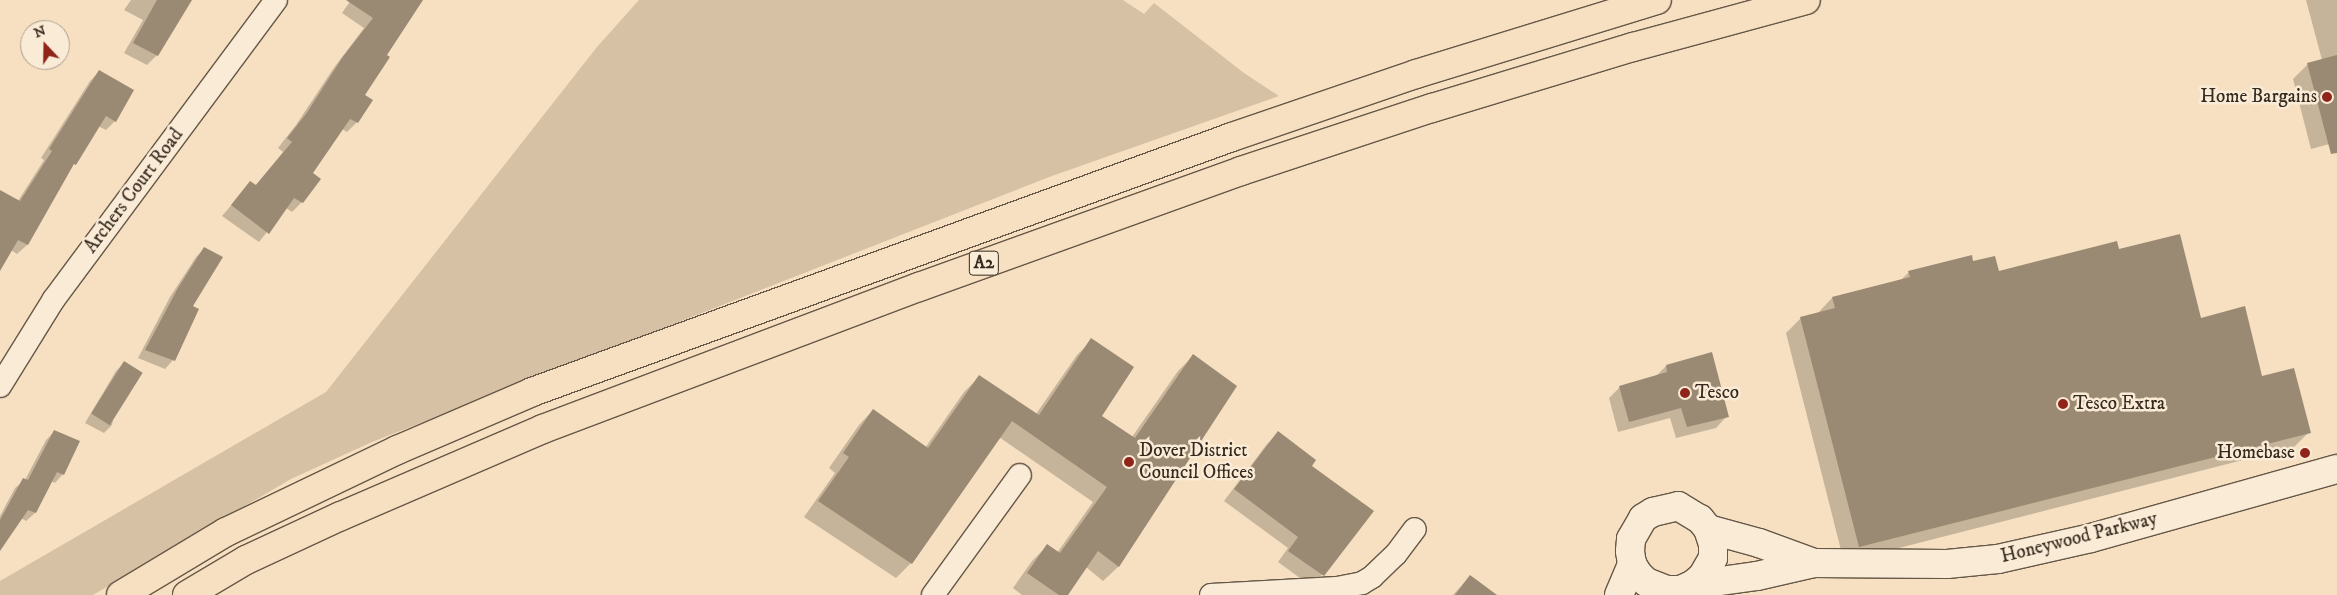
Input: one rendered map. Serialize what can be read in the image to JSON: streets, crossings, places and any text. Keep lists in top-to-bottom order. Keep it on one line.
{"streets":{"highway":["A2"],"street":["Archers Court Road","Honeywood Parkway"]},"places":["Home Bargains","Tesco","Tesco Extra","Homebase","Dover District Council Offices"],"north":"top"}
